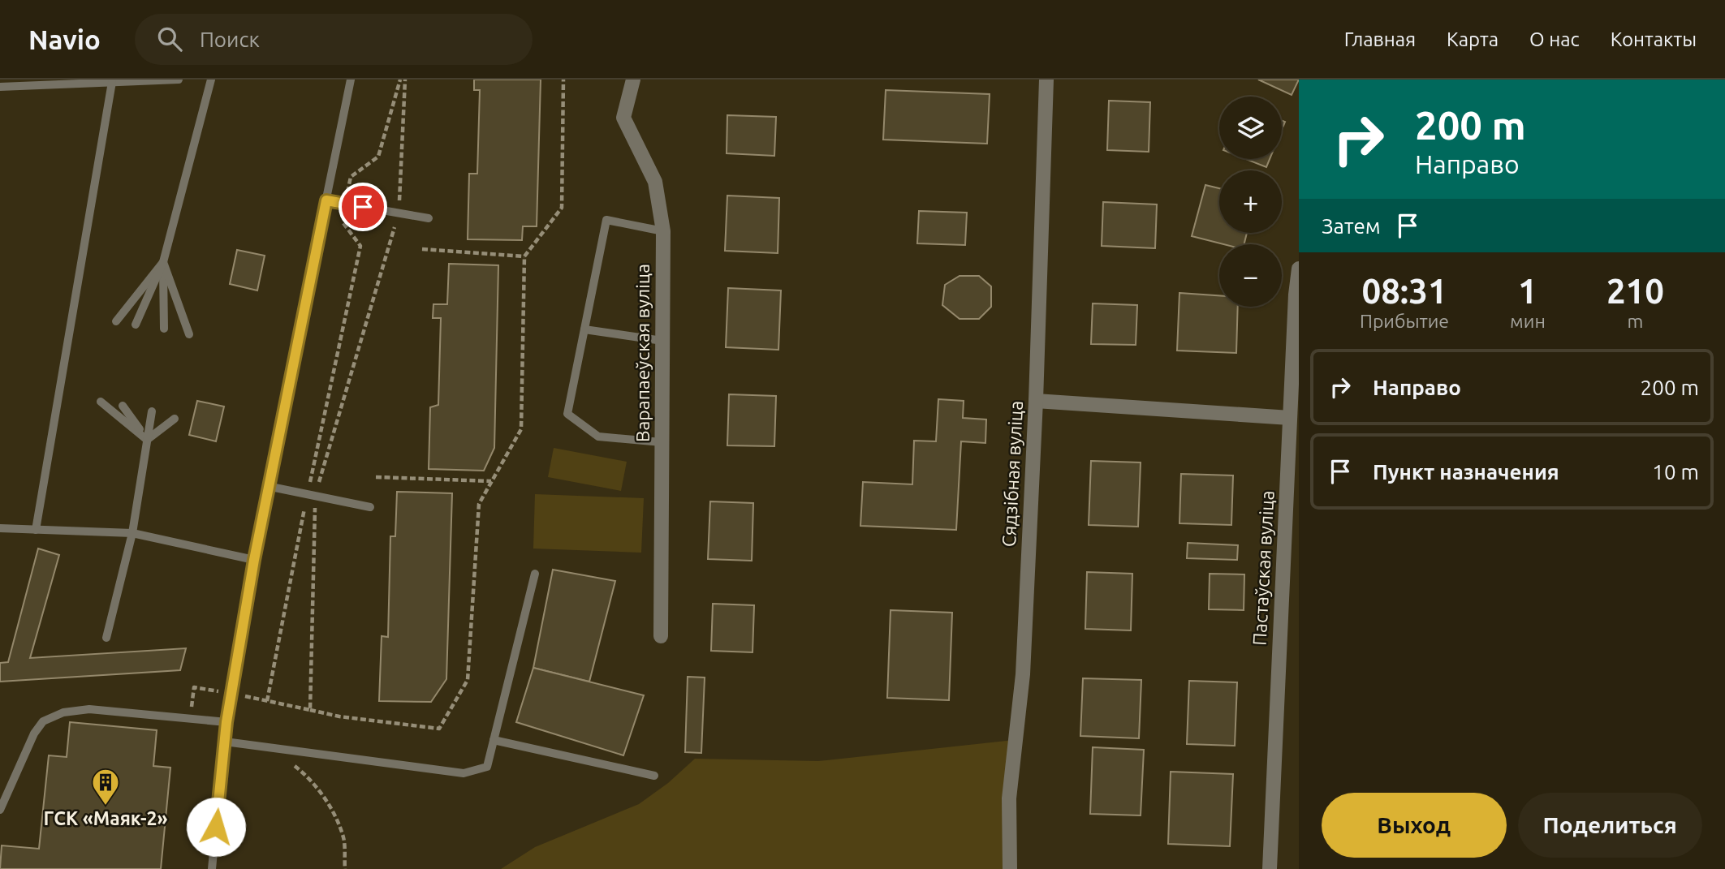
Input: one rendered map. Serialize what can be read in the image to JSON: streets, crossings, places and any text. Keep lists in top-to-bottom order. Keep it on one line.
{"streets":{"street":["Варапаеўская вуліца","Сядзібная вуліца","Пастаўская вуліца"]},"places":{"building":["ГСК «Маяк-2»"]},"page":{"header":"Navio","search":"Поиск","nav":["Главная","Карта","О нас","Контакты"],"turn":["200 m","Направо"],"map_buttons":["+","−"],"then":"Затем","eta":["08:31","Прибытие","1","мин","210","m"],"list":[{"name":"Направо","value":"200 m"},{"name":"Пункт назначения","value":"10 m"}],"buttons":["Выход","Поделиться"]}}
